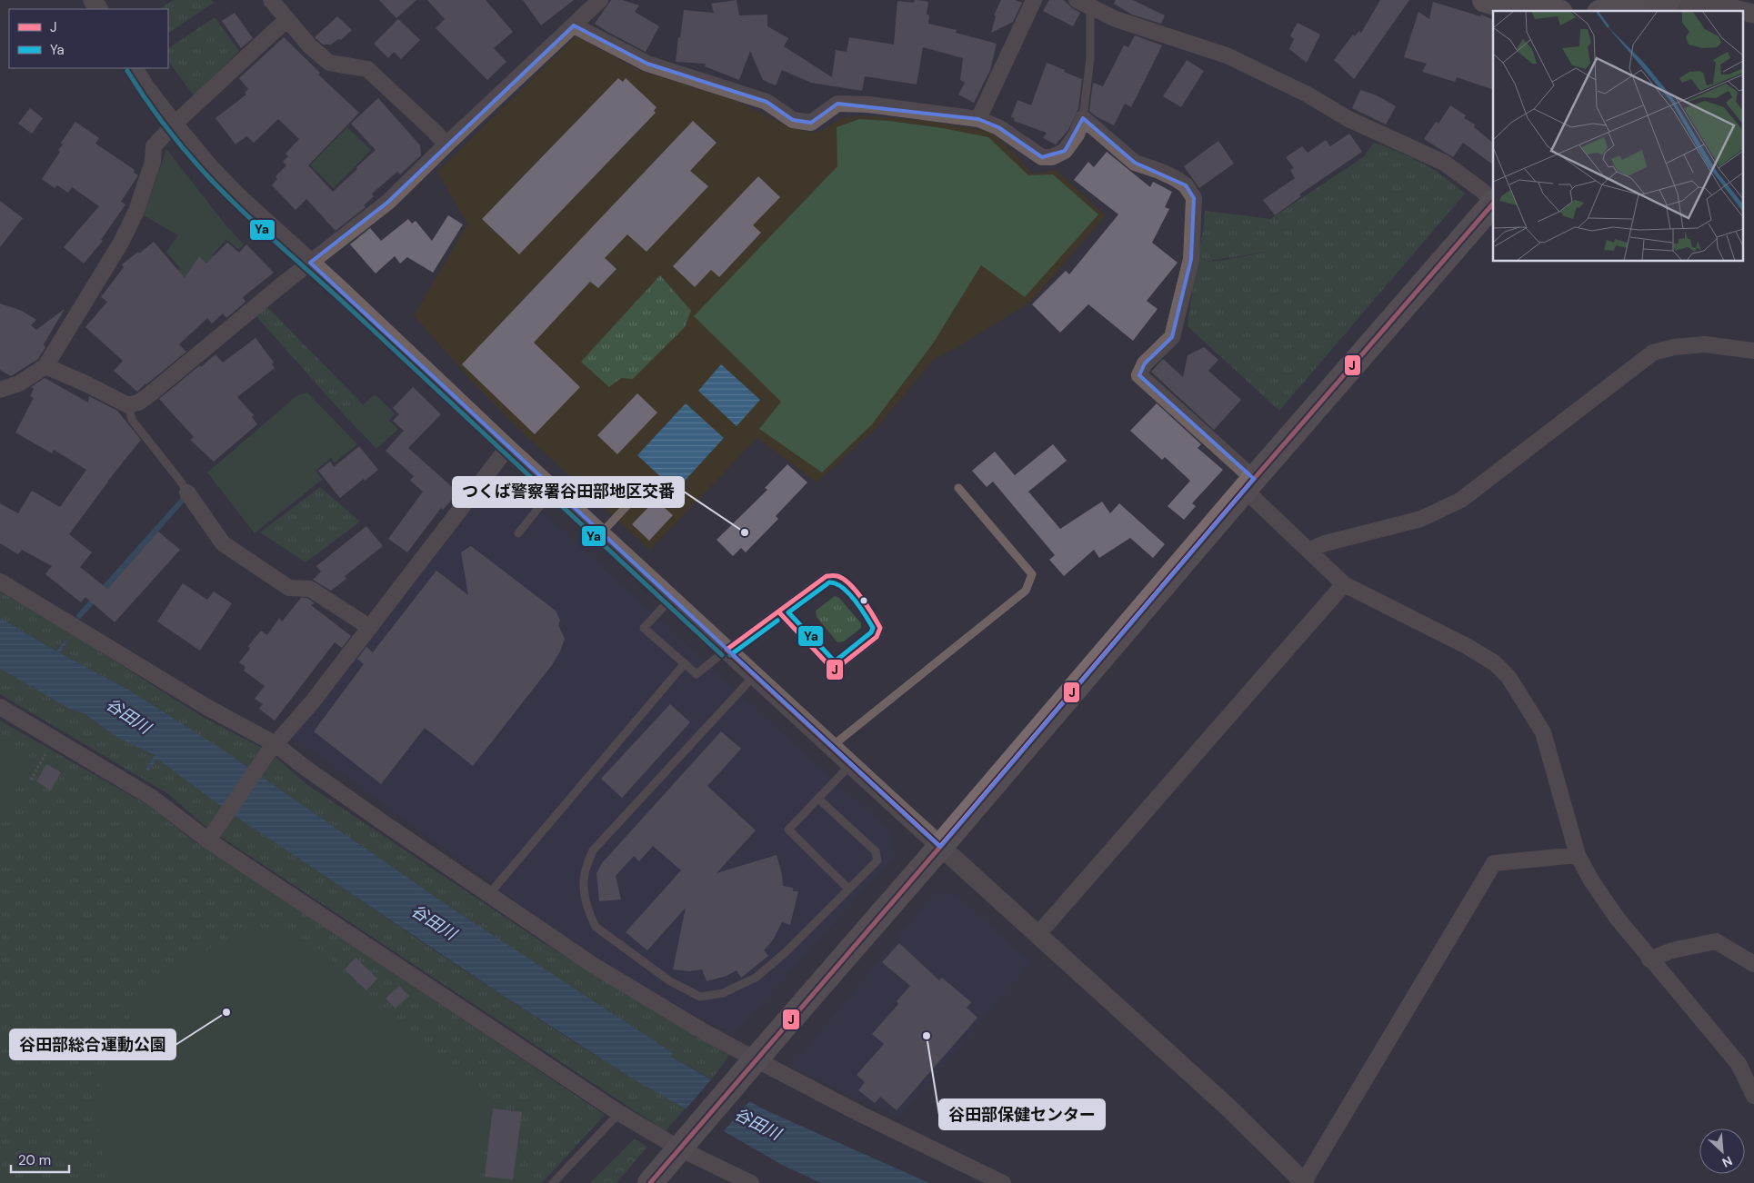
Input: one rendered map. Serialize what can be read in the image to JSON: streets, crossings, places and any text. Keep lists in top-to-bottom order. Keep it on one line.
{"water":["谷田川"],"places":["つくば警察署谷田部地区交番","谷田部総合運動公園","谷田部保健センター"],"lines":["transit line Ya","transit line J"],"legend":["J","Ya"],"scale_bar":"20 m","north":"bottom right"}
